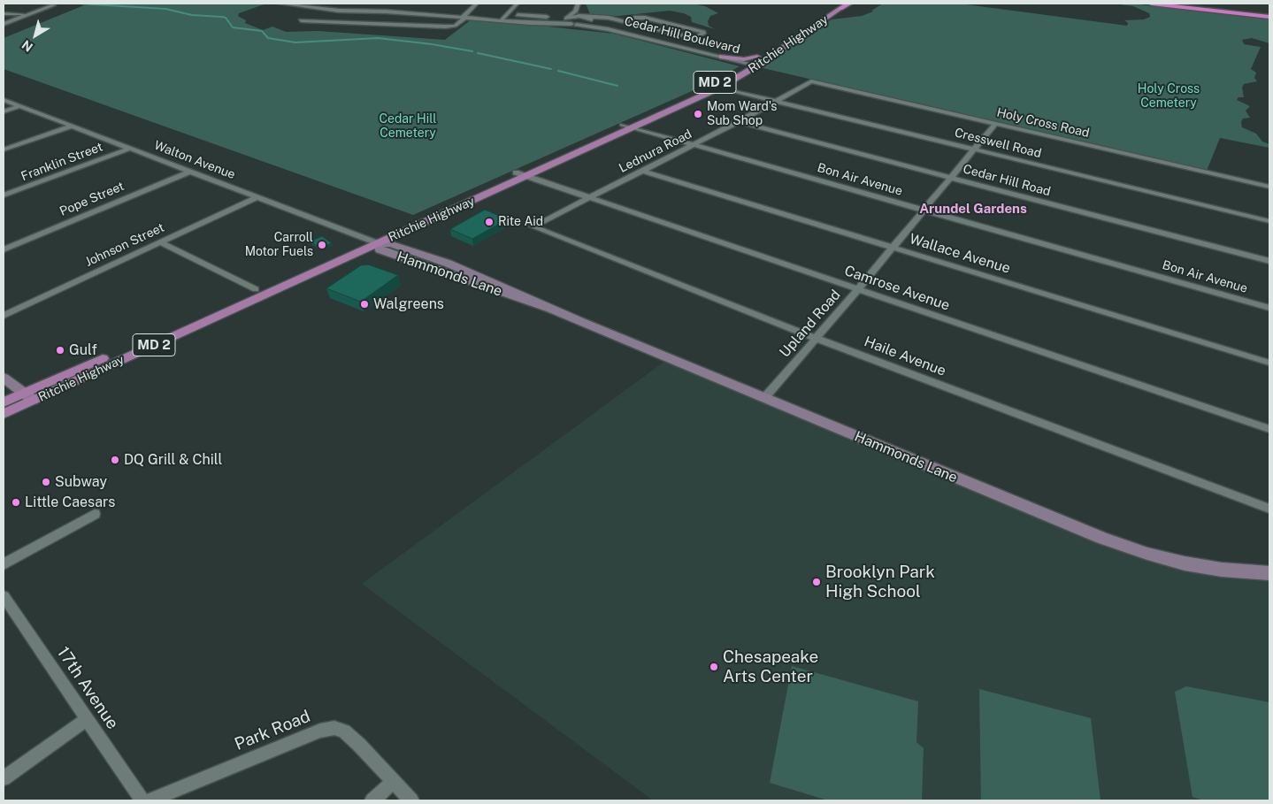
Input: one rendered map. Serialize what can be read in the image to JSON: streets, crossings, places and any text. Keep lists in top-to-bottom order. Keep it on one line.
{"streets":{"main road":["Ritchie Highway","MD 2"],"street":["Cedar Hill Boulevard","Holy Cross Road","Cresswell Road","Lednura Road","Walton Avenue","Franklin Street","Bon Air Avenue","Cedar Hill Road","Pope Street","Johnson Street","Wallace Avenue","Hammonds Lane","Camrose Avenue","Upland Road","Haile Avenue","17th Avenue","Park Road"]},"crossings":[["Cedar Hill Boulevard","Ritchie Highway"],["Ritchie Highway","Cresswell Road"],["Ritchie Highway","Walton Avenue"],["Ritchie Highway","Bon Air Avenue"],["Ritchie Highway","Hammonds Lane"],["Ritchie Highway","Camrose Avenue"],["Holy Cross Road","Lednura Road"],["Holy Cross Road","Upland Road"],["Cresswell Road","Lednura Road"],["Cresswell Road","Upland Road"],["Lednura Road","Bon Air Avenue"],["Lednura Road","Cedar Hill Road"],["Lednura Road","Wallace Avenue"],["Lednura Road","Camrose Avenue"],["Lednura Road","Haile Avenue"],["Walton Avenue","Franklin Street"],["Walton Avenue","Pope Street"],["Walton Avenue","Johnson Street"],["Walton Avenue","Hammonds Lane"],["Bon Air Avenue","Upland Road"],["Cedar Hill Road","Upland Road"],["Wallace Avenue","Upland Road"],["Hammonds Lane","Upland Road"],["Camrose Avenue","Upland Road"],["Upland Road","Haile Avenue"]],"districts":["Arundel Gardens"],"parks":["Holy Cross Cemetery","Cedar Hill Cemetery"],"places":["Mom Ward's Sub Shop","Rite Aid","Carroll Motor Fuels","Walgreens","Gulf","DQ Grill & Chill","Subway","Little Caesars","Brooklyn Park High School","Chesapeake Arts Center"],"north":"bottom left"}
